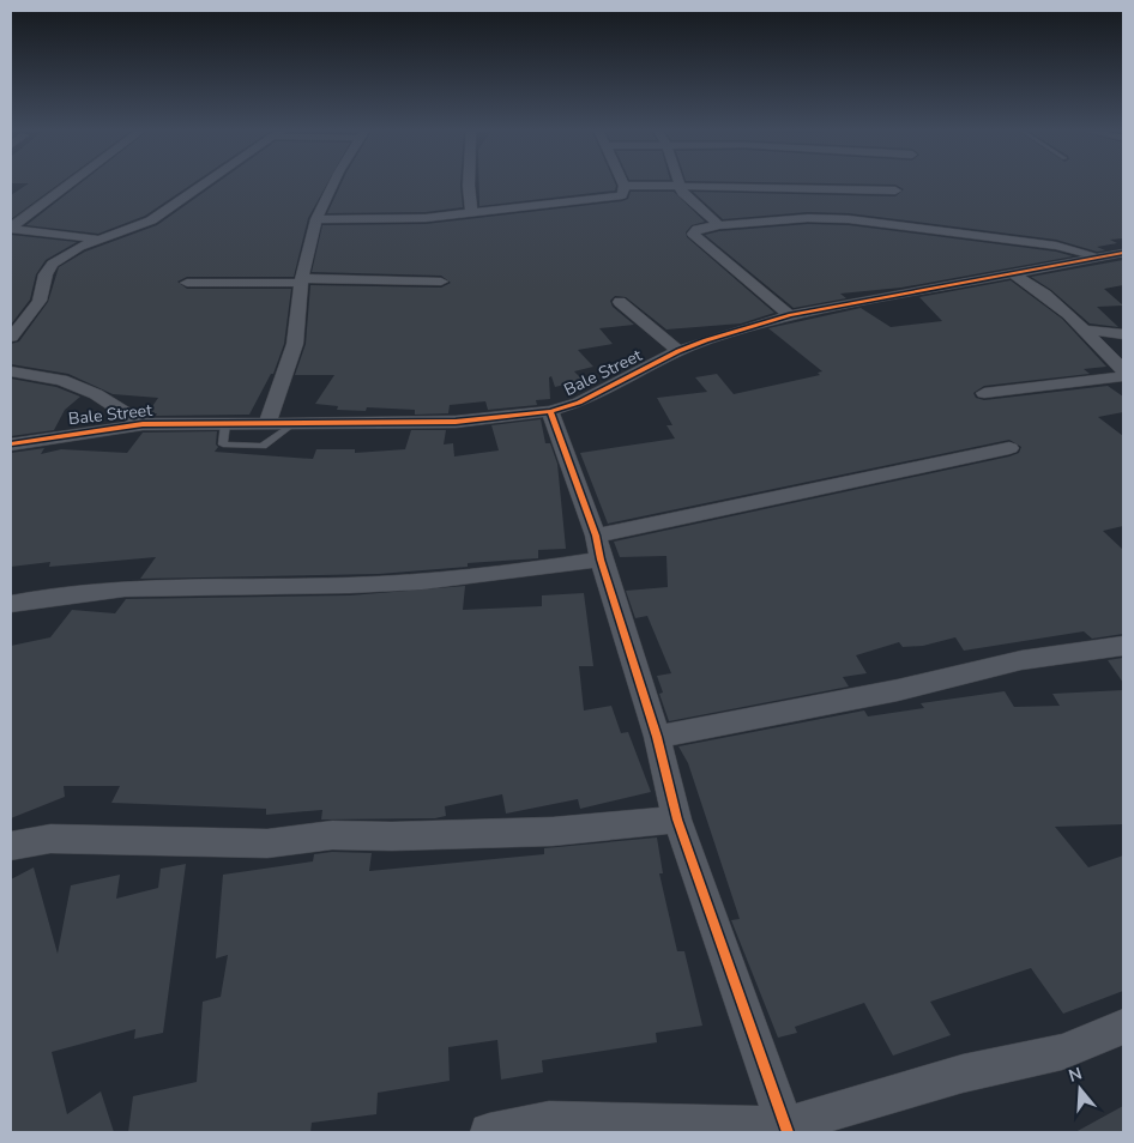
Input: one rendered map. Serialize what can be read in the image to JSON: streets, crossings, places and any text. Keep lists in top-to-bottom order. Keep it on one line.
{"streets":{"street":["Bale Street"]},"north":"top"}
